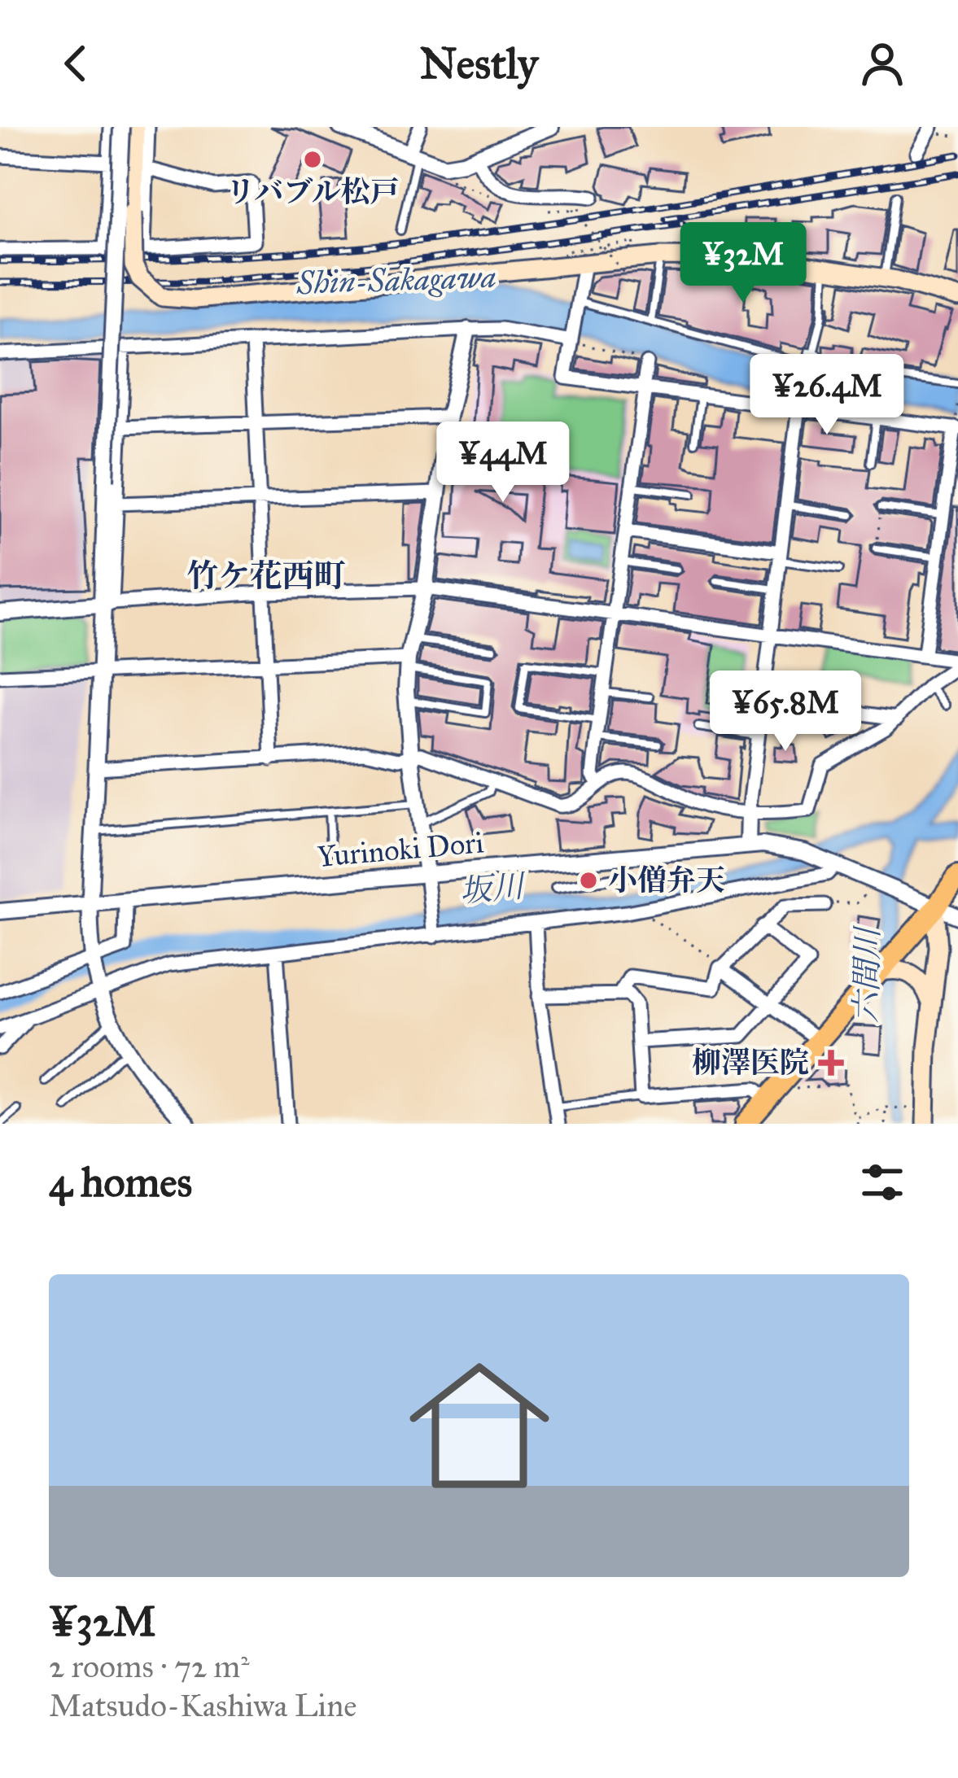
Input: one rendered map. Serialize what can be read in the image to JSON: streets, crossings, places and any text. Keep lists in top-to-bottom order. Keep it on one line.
{"streets":{"street":["Yurinoki Dori"]},"districts":["竹ケ花西町"],"water":["Shin-Sakagawa","坂川","六間川"],"places":{"other":["リバブル松戸","小僧弁天"],"health":["柳澤医院"]},"page":{"header":"Nestly","price":["¥32M","¥26.4M","¥44M","¥65.8M"],"heading":"4 homes","list":[{"name":"¥32M","note":"2 rooms · 72 m² · Matsudo-Kashiwa Line"}]}}
